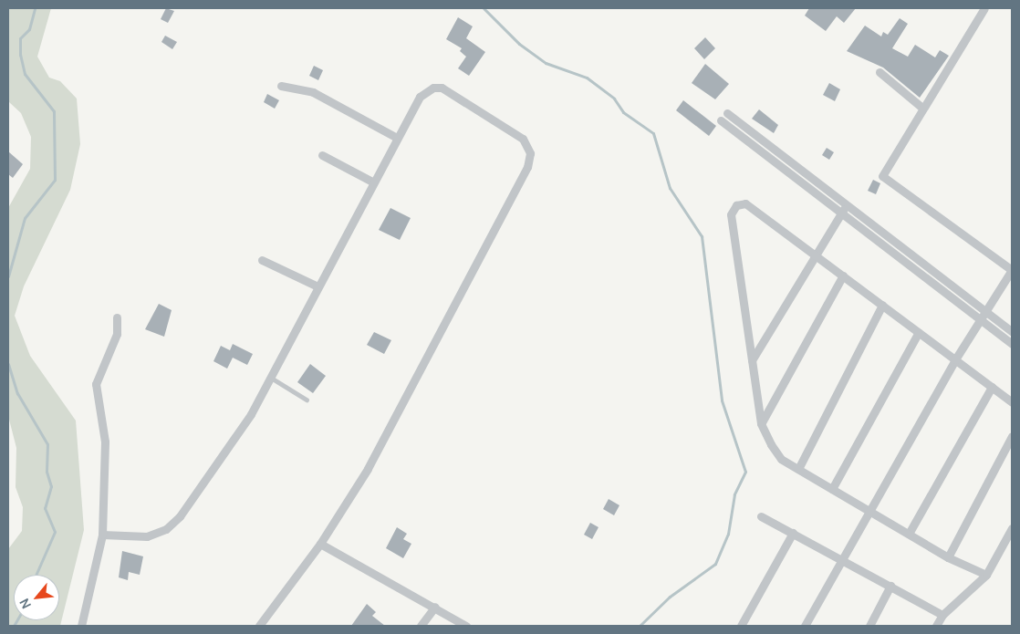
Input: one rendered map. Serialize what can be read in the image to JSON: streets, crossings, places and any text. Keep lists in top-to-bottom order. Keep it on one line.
{"north":"bottom left"}
